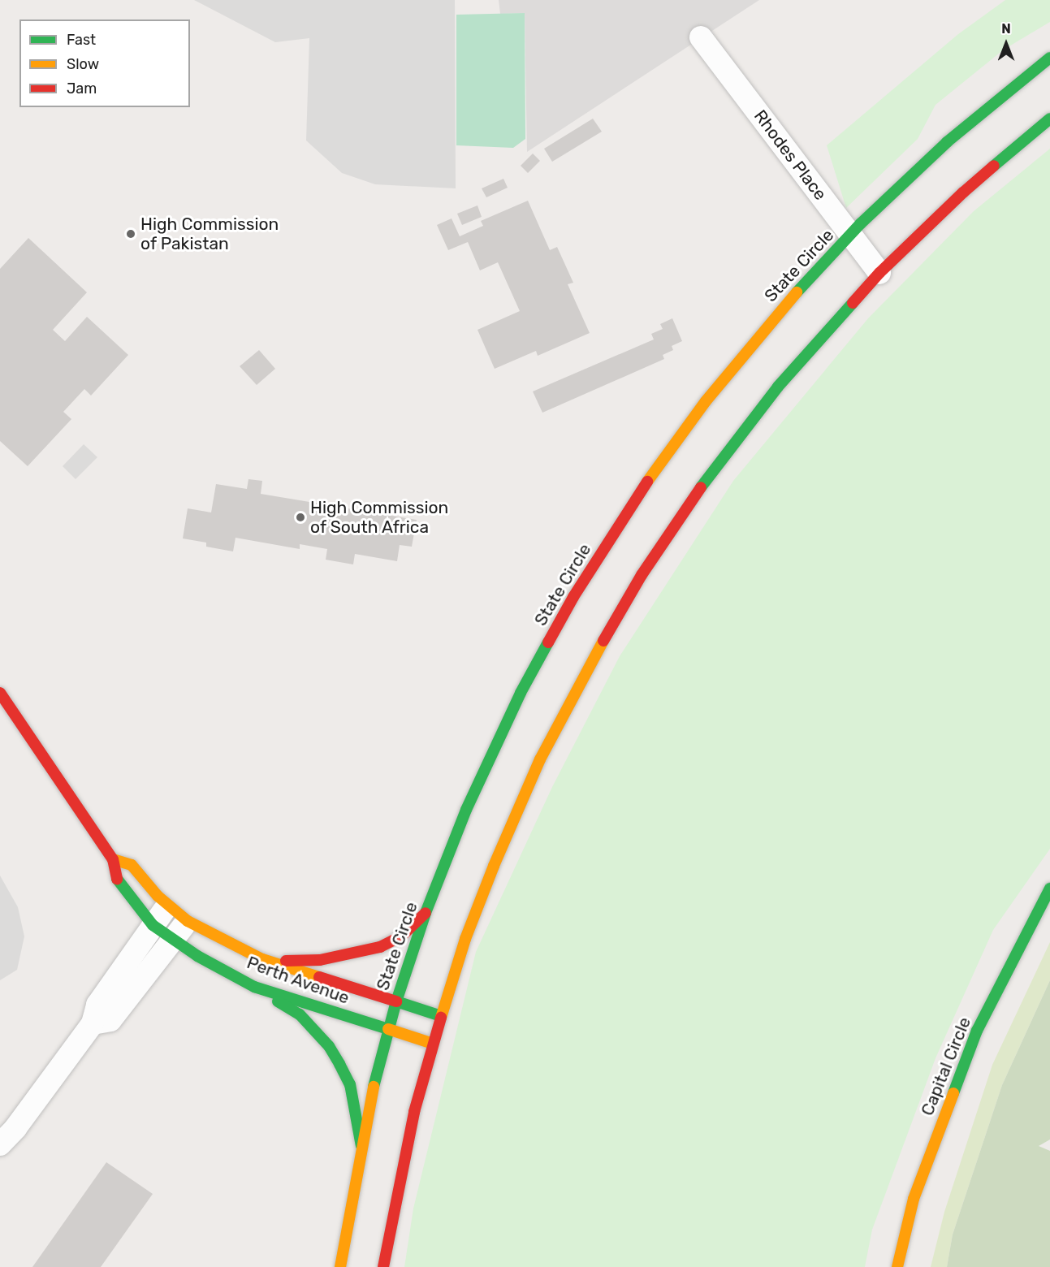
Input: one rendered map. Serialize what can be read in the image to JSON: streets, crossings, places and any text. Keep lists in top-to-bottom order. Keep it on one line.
{"streets":{"main road":["State Circle","Perth Avenue","Capital Circle"],"street":["Rhodes Place"]},"crossings":[["Rhodes Place","State Circle"],["State Circle","Perth Avenue"]],"places":["High Commission of Pakistan","High Commission of South Africa"],"legend":["Fast","Slow","Jam"],"north":"top"}
